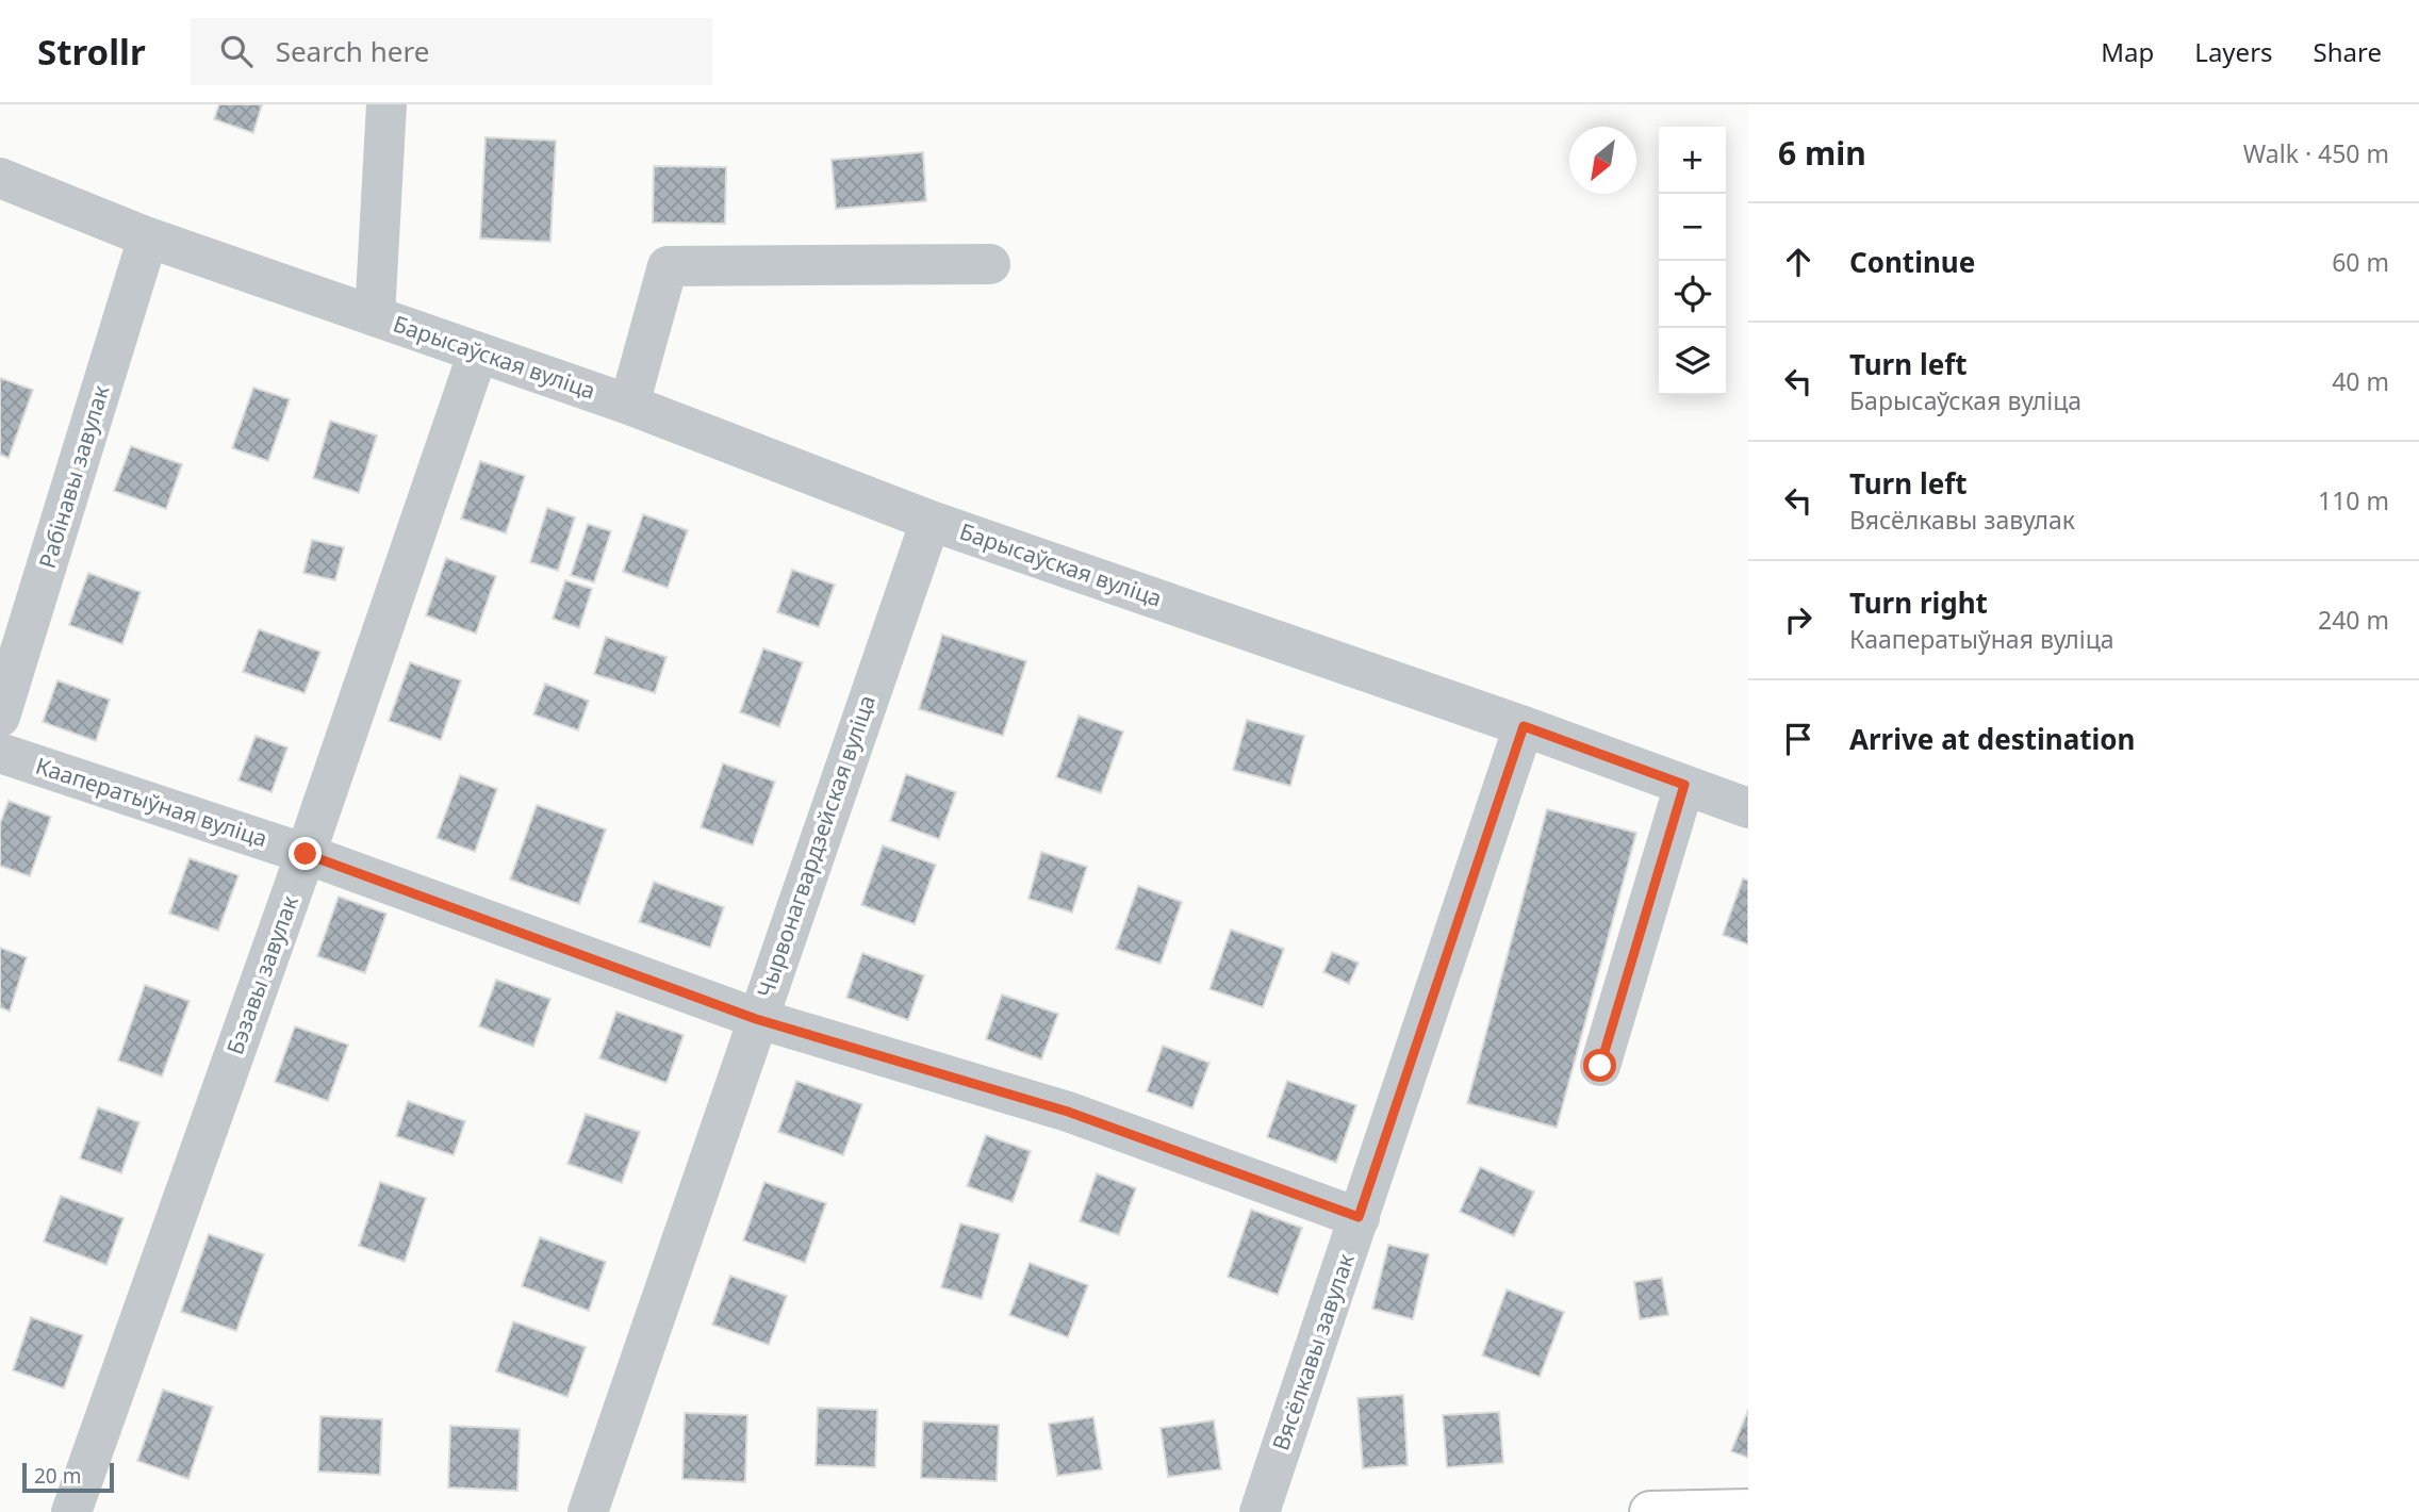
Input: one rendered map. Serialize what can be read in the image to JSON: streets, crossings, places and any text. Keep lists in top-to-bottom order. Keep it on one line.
{"streets":{"street":["Барысаўская вуліца","Рабінавы завулак","Кааператыўная вуліца","Чырвонагвардзейская вуліца","Бэзавы завулак","Вясёлкавы завулак"]},"crossings":[["Барысаўская вуліца","Рабінавы завулак"],["Барысаўская вуліца","Чырвонагвардзейская вуліца"],["Барысаўская вуліца","Бэзавы завулак"],["Барысаўская вуліца","Вясёлкавы завулак"],["Кааператыўная вуліца","Чырвонагвардзейская вуліца"],["Кааператыўная вуліца","Бэзавы завулак"],["Кааператыўная вуліца","Вясёлкавы завулак"]],"scale_bar":"20 m","north":"bottom left","page":{"header":"Strollr","search":"Search here","nav":["Map","Layers","Share"],"heading":["6 min","Walk · 450 m"],"map_buttons":["+","−"],"list":[["Continue","60 m"],["Turn left","Барысаўская вуліца","40 m"],["Turn left","Вясёлкавы завулак","110 m"],["Turn right","Кааператыўная вуліца","240 m"],"Arrive at destination"],"scale":"20 m"}}
